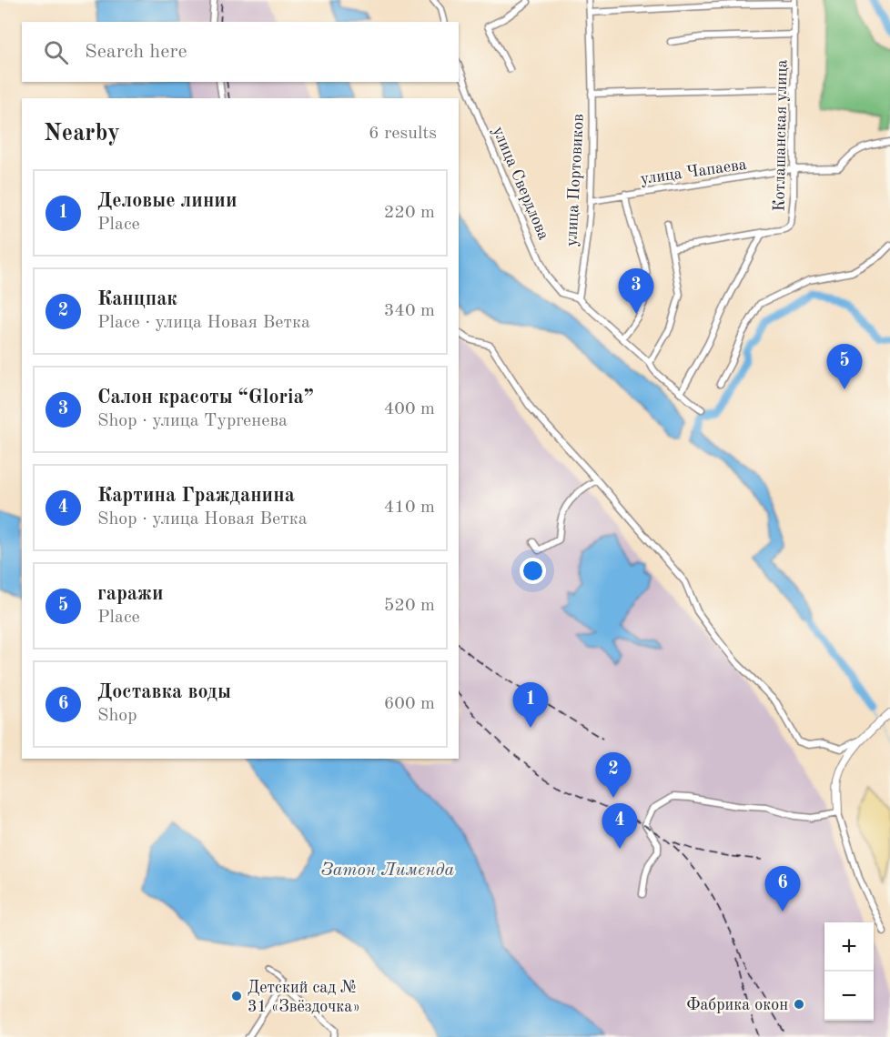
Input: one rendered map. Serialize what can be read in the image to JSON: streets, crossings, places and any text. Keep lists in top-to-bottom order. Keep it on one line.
{"streets":{"street":["Котлашанская улица","улица Чапаева","улица Портовиков","улица Свердлова"]},"crossings":[["Котлашанская улица","улица Чапаева"],["улица Чапаева","улица Портовиков"],["улица Портовиков","улица Свердлова"]],"water":["Затон Лименда"],"places":["Детский сад № 31 «Звёздочка»","Фабрика окон"],"page":{"search":"Search here","heading":["Nearby","6 results"],"list":[{"mark":"1","name":"Деловые линии","note":"Place","value":"220 m"},{"mark":"2","name":"Канцпак","note":"Place · улица Новая Ветка","value":"340 m"},{"mark":"3","name":"Салон красоты “Gloria”","note":"Shop · улица Тургенева","value":"400 m"},{"mark":"4","name":"Картина Гражданина","note":"Shop · улица Новая Ветка","value":"410 m"},{"mark":"5","name":"гаражи","note":"Place","value":"520 m"},{"mark":"6","name":"Доставка воды","note":"Shop","value":"600 m"}],"pins":["3","5","1","2","4","6"],"map_buttons":["+","−"]}}
